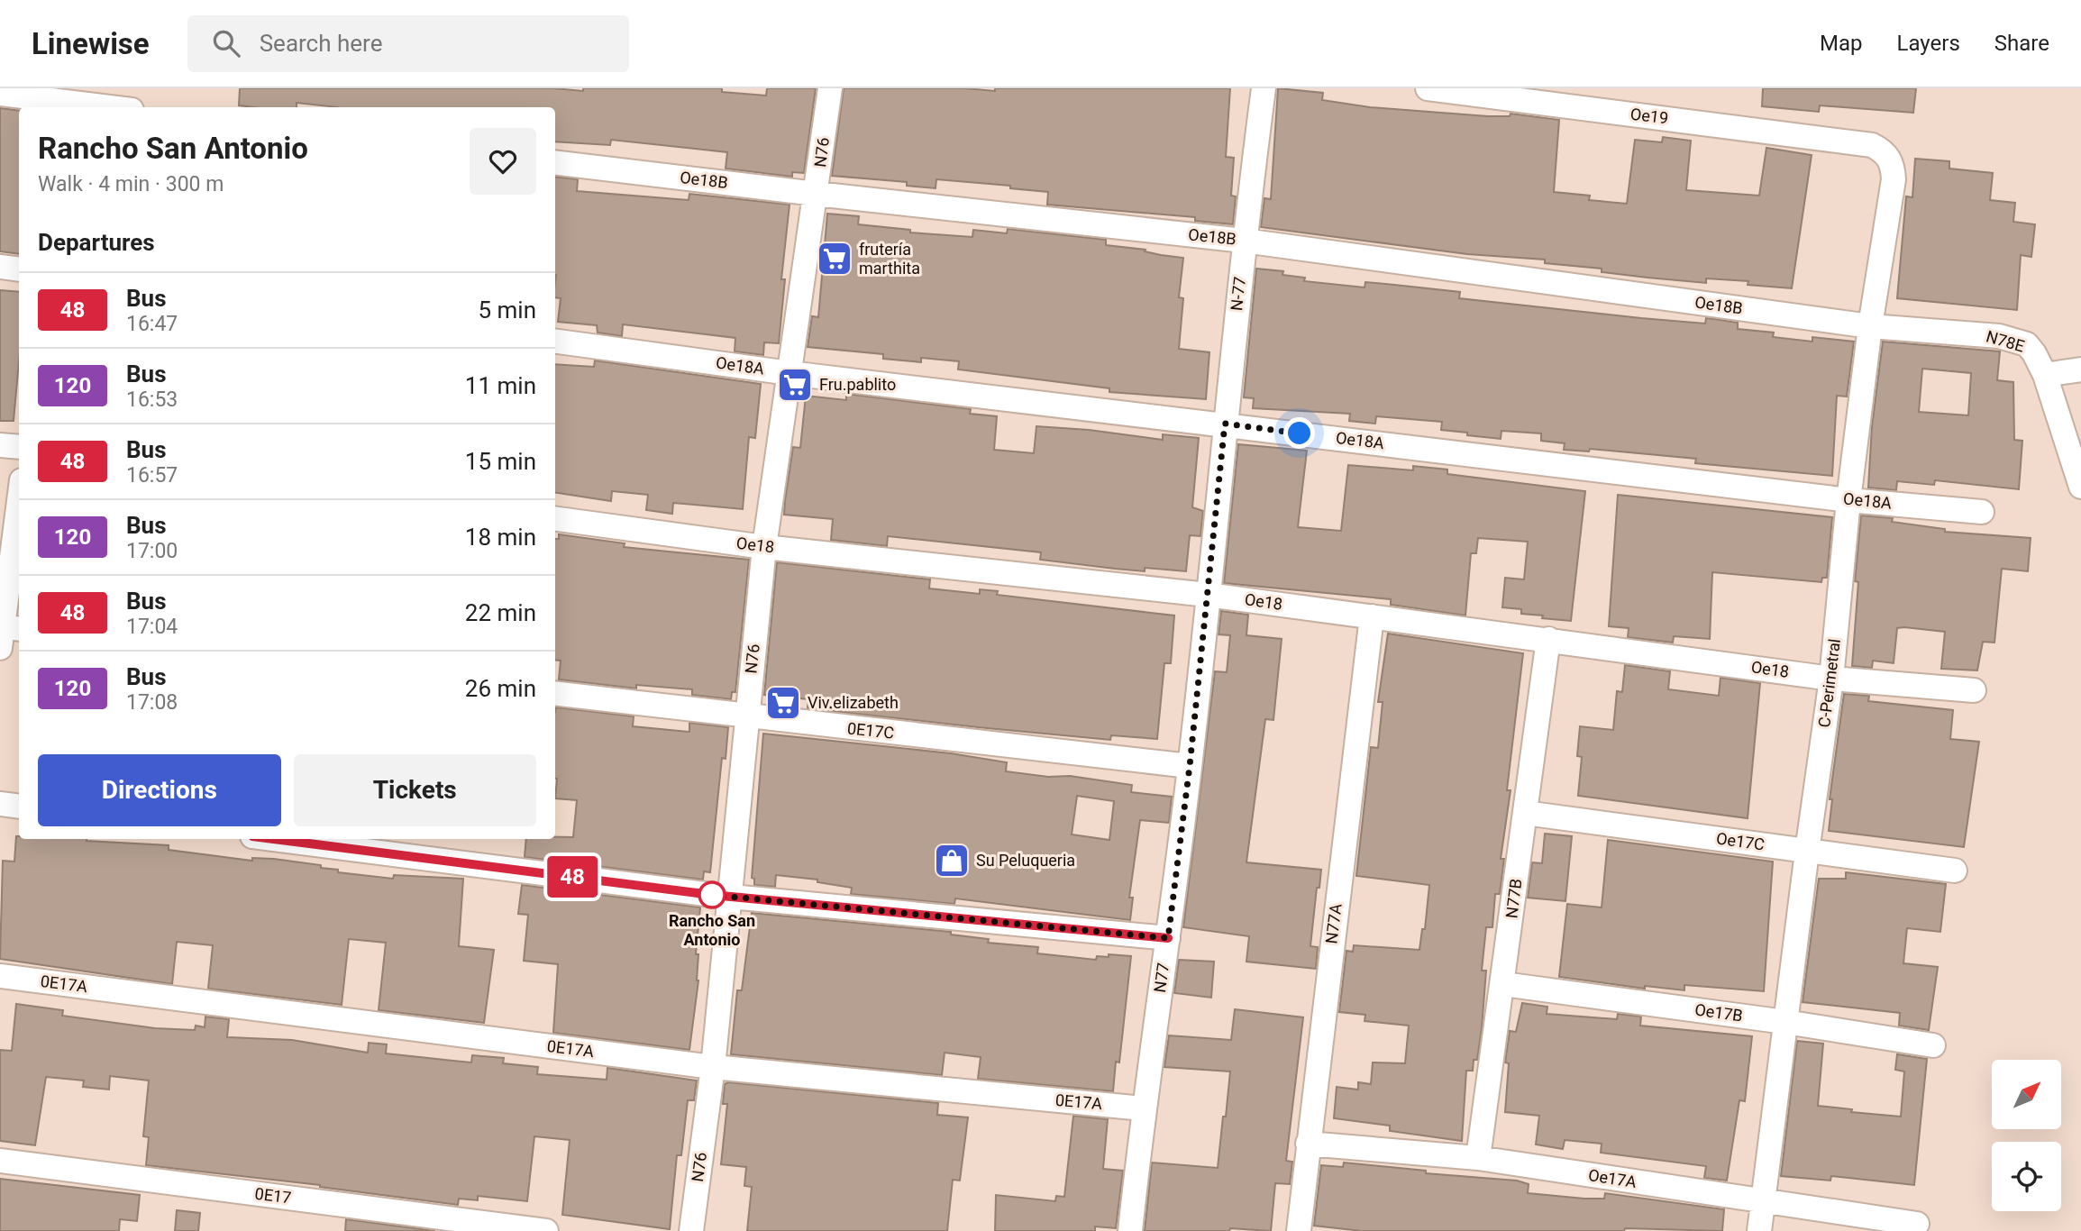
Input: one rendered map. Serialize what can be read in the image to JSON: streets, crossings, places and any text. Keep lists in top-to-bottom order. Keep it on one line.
{"streets":{"street":["Oe19","N76","Oe18B","N-77","N78E","Oe18A","Oe18","C-Perimetral","0E17C","Oe17C","N77B","N77A","N77","0E17A","Oe17B","Oe17A","0E17"]},"crossings":[["Oe19","C-Perimetral"],["N76","Oe18B"],["N76","Oe18A"],["N76","Oe18"],["N76","0E17C"],["N76","0E17A"],["Oe18B","N-77"],["Oe18B","N78E"],["Oe18B","C-Perimetral"],["N-77","Oe18A"],["N-77","N77"],["N78E","C-Perimetral"],["Oe18A","C-Perimetral"],["Oe18A","N77"],["Oe18","C-Perimetral"],["Oe18","N77B"],["Oe18","N77A"],["Oe18","N77"],["C-Perimetral","Oe17C"],["C-Perimetral","Oe17B"],["C-Perimetral","Oe17A"],["0E17C","N77"],["Oe17C","N77B"],["N77B","Oe17B"],["N77B","Oe17A"],["N77A","Oe17A"],["N77","0E17A"]],"places":{"supermarket":["frutería marthita","Fru.pablito","Viv.elizabeth"],"shop":["Su Peluqueria"],"other":["Rancho San Antonio"]},"lines":["bus line 48"],"north":"top right","page":{"header":"Linewise","search":"Search here","nav":["Map","Layers","Share"],"on_map":"48","heading":[["Rancho San Antonio","Walk · 4 min · 300 m"],"Departures"],"list":[{"mark":"48","name":"Bus","note":"16:47","value":"5 min"},{"mark":"120","name":"Bus","note":"16:53","value":"11 min"},{"mark":"48","name":"Bus","note":"16:57","value":"15 min"},{"mark":"120","name":"Bus","note":"17:00","value":"18 min"},{"mark":"48","name":"Bus","note":"17:04","value":"22 min"},{"mark":"120","name":"Bus","note":"17:08","value":"26 min"}],"buttons":["Directions","Tickets"]}}
